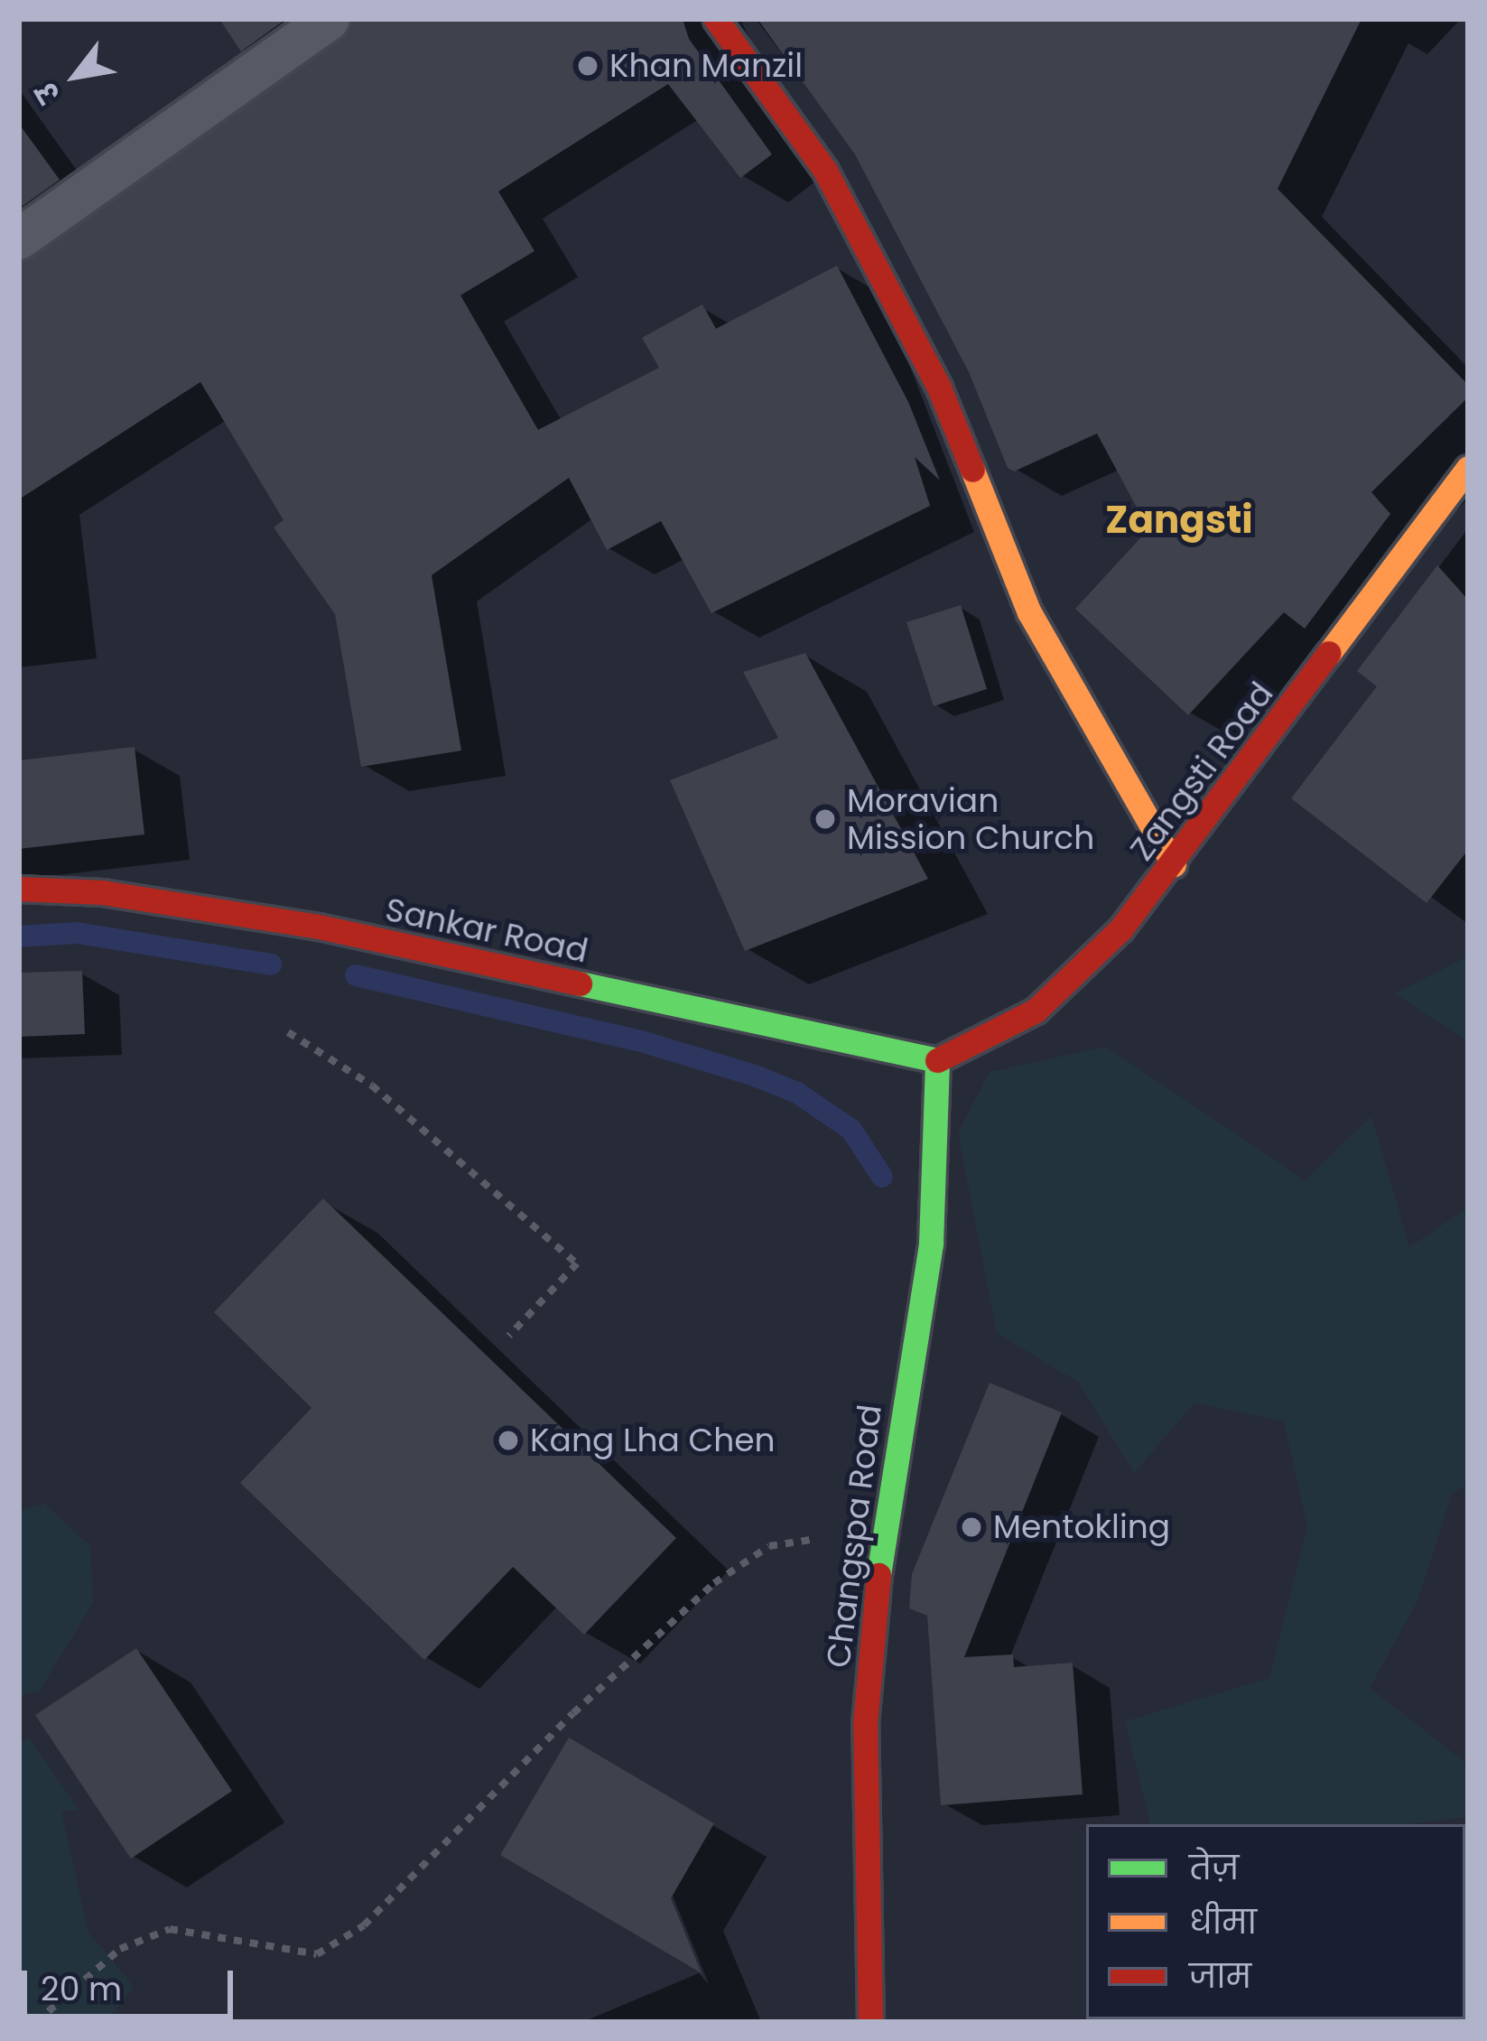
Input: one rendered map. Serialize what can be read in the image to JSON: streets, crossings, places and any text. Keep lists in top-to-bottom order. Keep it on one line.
{"streets":{"street":["Zangsti Road","Sankar Road","Changspa Road"]},"crossings":[["Zangsti Road","Sankar Road"],["Zangsti Road","Changspa Road"],["Sankar Road","Changspa Road"]],"districts":["Zangsti"],"places":["Khan Manzil","Moravian Mission Church","Kang Lha Chen","Mentokling"],"legend":["तेज़","धीमा","जाम"],"scale_bar":"20 m","north":"bottom left"}
